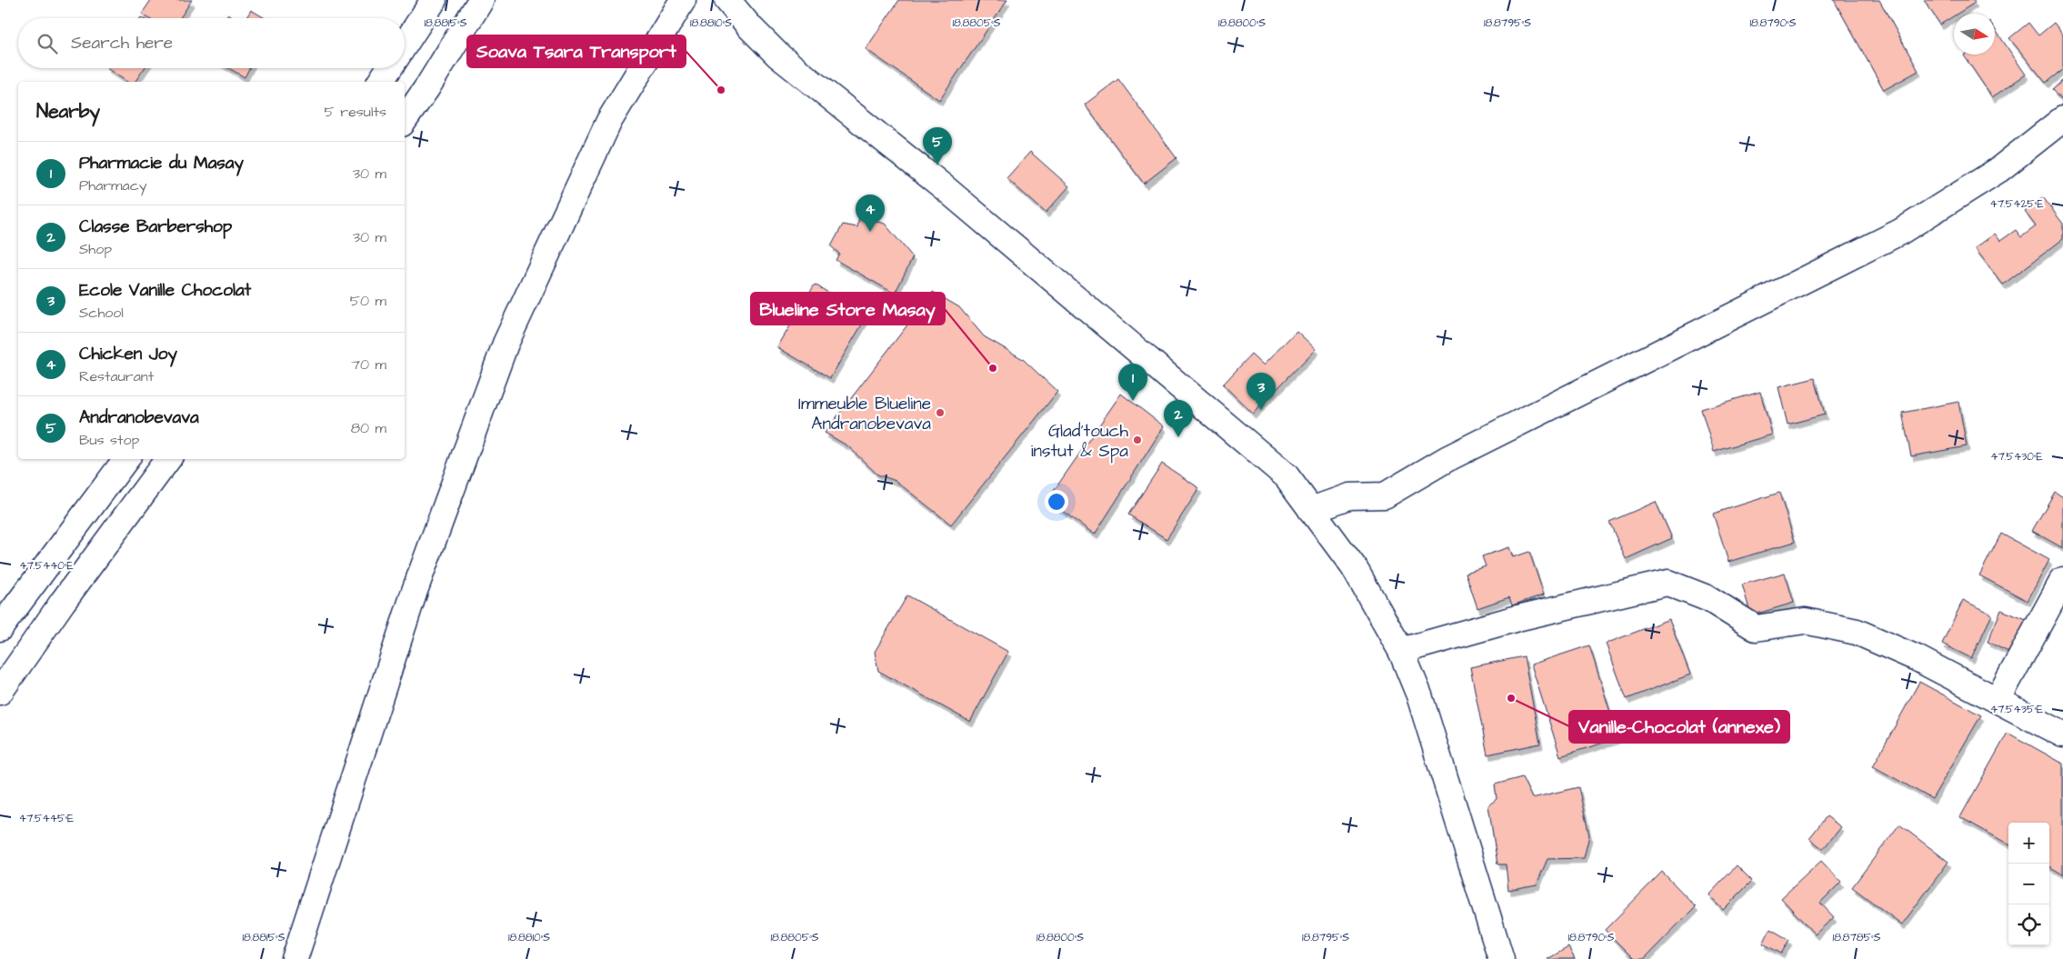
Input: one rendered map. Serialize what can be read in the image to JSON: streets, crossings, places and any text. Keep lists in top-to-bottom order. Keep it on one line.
{"places":["Soava Tsara Transport","Blueline Store Masay","Immeuble Blueline Andranobevava","Glad'touch instut & Spa","Vanille-Chocolat (annexe)"],"north":"right","page":{"search":"Search here","heading":["Nearby","5 results"],"pins":["5","4","1","3","2"],"list":[{"mark":"1","name":"Pharmacie du Masay","note":"Pharmacy","value":"30 m"},{"mark":"2","name":"Classe Barbershop","note":"Shop","value":"30 m"},{"mark":"3","name":"Ecole Vanille Chocolat","note":"School","value":"50 m"},{"mark":"4","name":"Chicken Joy","note":"Restaurant","value":"70 m"},{"mark":"5","name":"Andranobevava","note":"Bus stop","value":"80 m"}],"map_buttons":["+","−"]},"coordinates":["18.8815°S","18.8810°S","18.8805°S","18.8800°S","18.8795°S","18.8790°S","47.5425°E","47.5430°E","47.5440°E","47.5435°E","47.5445°E","18.8785°S"]}
